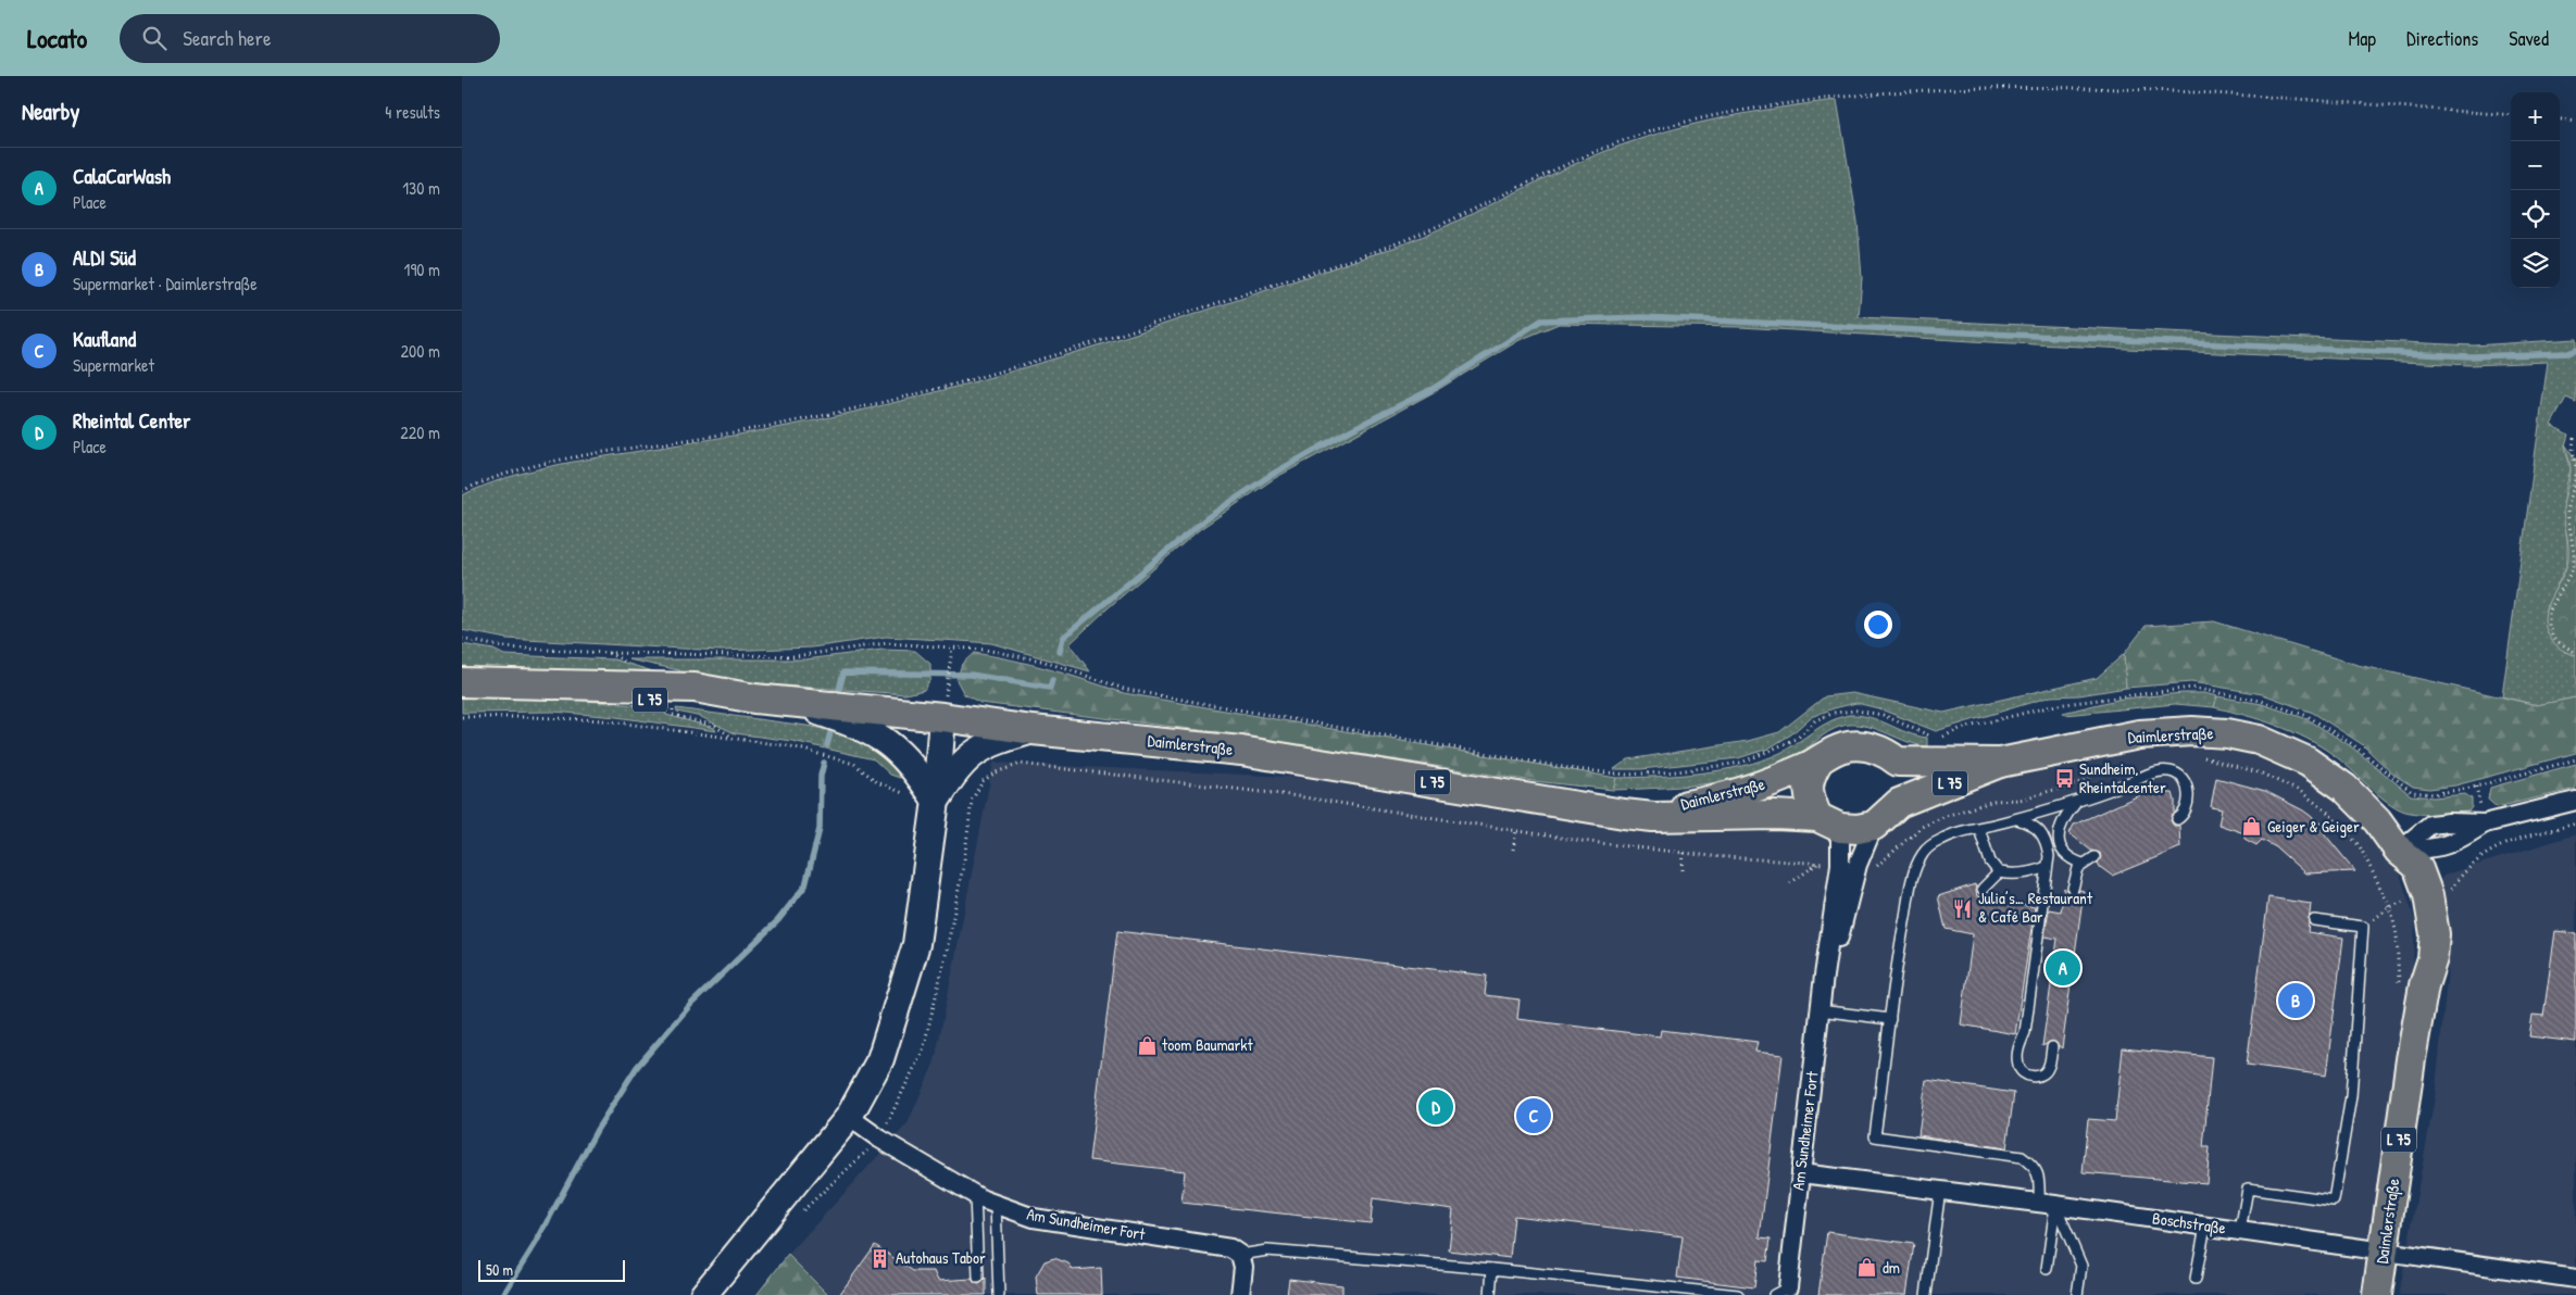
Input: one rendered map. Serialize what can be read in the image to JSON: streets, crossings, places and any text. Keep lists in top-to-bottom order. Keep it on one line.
{"streets":{"main road":["L 75","Daimlerstraße"],"street":["Am Sundheimer Fort","Boschstraße"]},"crossings":[["Daimlerstraße","Am Sundheimer Fort"],["Daimlerstraße","Boschstraße"],["Am Sundheimer Fort","Boschstraße"]],"places":{"bus stop":["Sundheim, Rheintalcenter"],"shop":["Geiger & Geiger","toom Baumarkt","dm"],"restaurant":["Julia’s… Restaurant & Café Bar"],"building":["Autohaus Tabor"]},"scale_bar":"50 m","page":{"header":"Locato","search":"Search here","nav":["Map","Directions","Saved"],"heading":["Nearby","4 results"],"map_buttons":["+","−"],"list":[{"mark":"A","name":"CalaCarWash","note":"Place","value":"130 m"},{"mark":"B","name":"ALDI Süd","note":"Supermarket · Daimlerstraße","value":"190 m"},{"mark":"C","name":"Kaufland","note":"Supermarket","value":"200 m"},{"mark":"D","name":"Rheintal Center","note":"Place","value":"220 m"}],"pins":["A","B","D","C"],"scale":"50 m"}}
